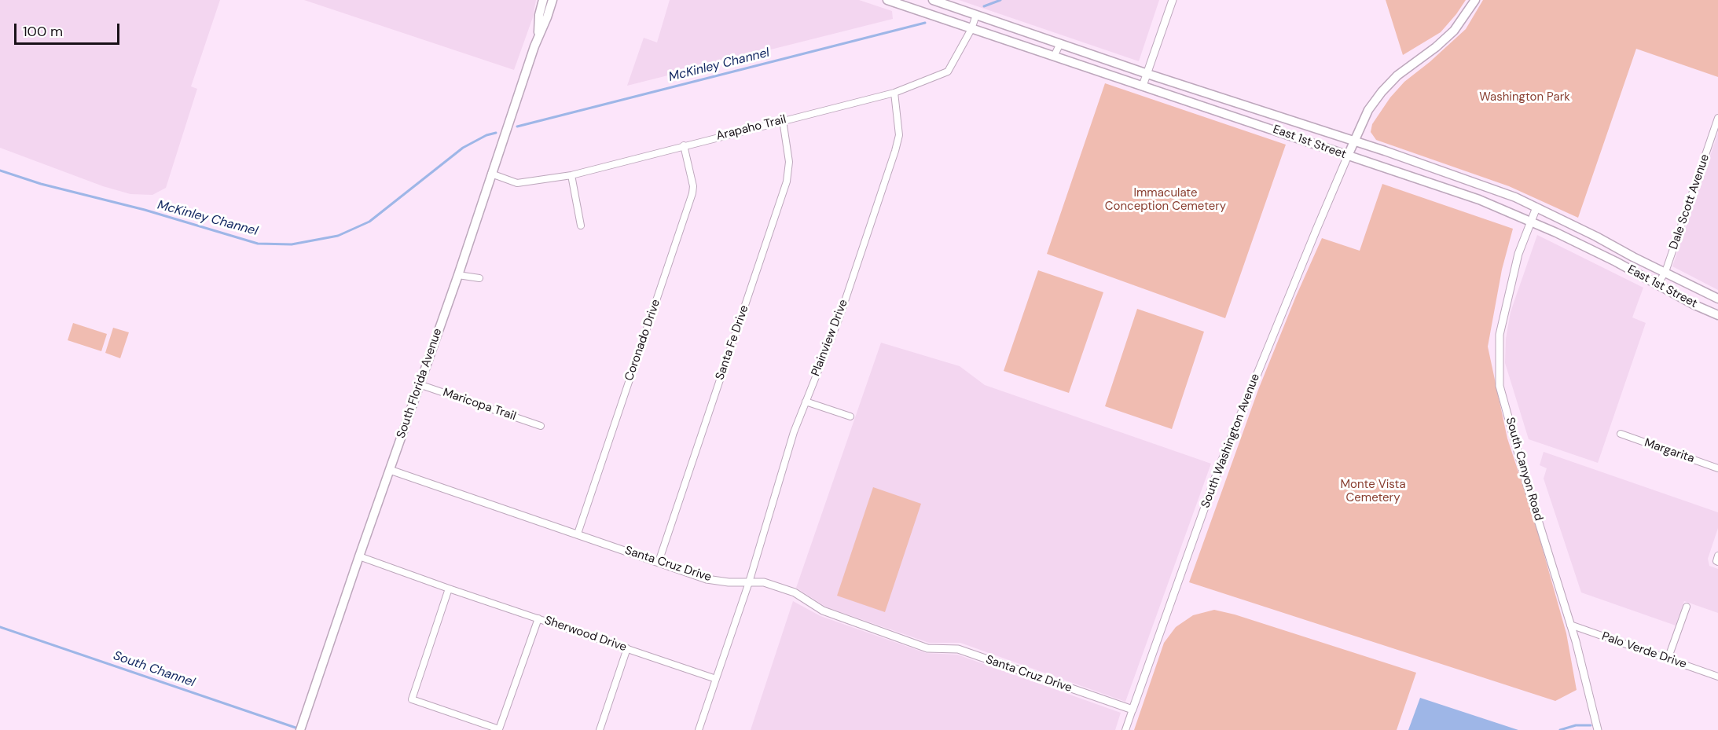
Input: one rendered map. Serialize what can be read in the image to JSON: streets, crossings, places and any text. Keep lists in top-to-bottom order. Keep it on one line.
{"streets":{"main road":["East 1st Street","South Florida Avenue"],"street":["Arapaho Trail","Dale Scott Avenue","Plainview Drive","Coronado Drive","Santa Fe Drive","Maricopa Trail","South Washington Avenue","Margarita","South Canyon Road","Santa Cruz Drive","Sherwood Drive","Palo Verde Drive"]},"crossings":[["Arapaho Trail","East 1st Street"],["Arapaho Trail","Plainview Drive"],["Arapaho Trail","Coronado Drive"],["Arapaho Trail","Santa Fe Drive"],["Arapaho Trail","South Florida Avenue"],["East 1st Street","Dale Scott Avenue"],["East 1st Street","South Washington Avenue"],["East 1st Street","South Canyon Road"],["Plainview Drive","Santa Cruz Drive"],["Coronado Drive","Santa Cruz Drive"],["Santa Fe Drive","Santa Cruz Drive"],["South Florida Avenue","Maricopa Trail"],["South Florida Avenue","Santa Cruz Drive"],["South Florida Avenue","Sherwood Drive"],["South Washington Avenue","Santa Cruz Drive"],["South Canyon Road","Palo Verde Drive"]],"water":["McKinley Channel","South Channel"],"parks":["Washington Park","Immaculate Conception Cemetery","Monte Vista Cemetery"],"scale_bar":"100 m"}
